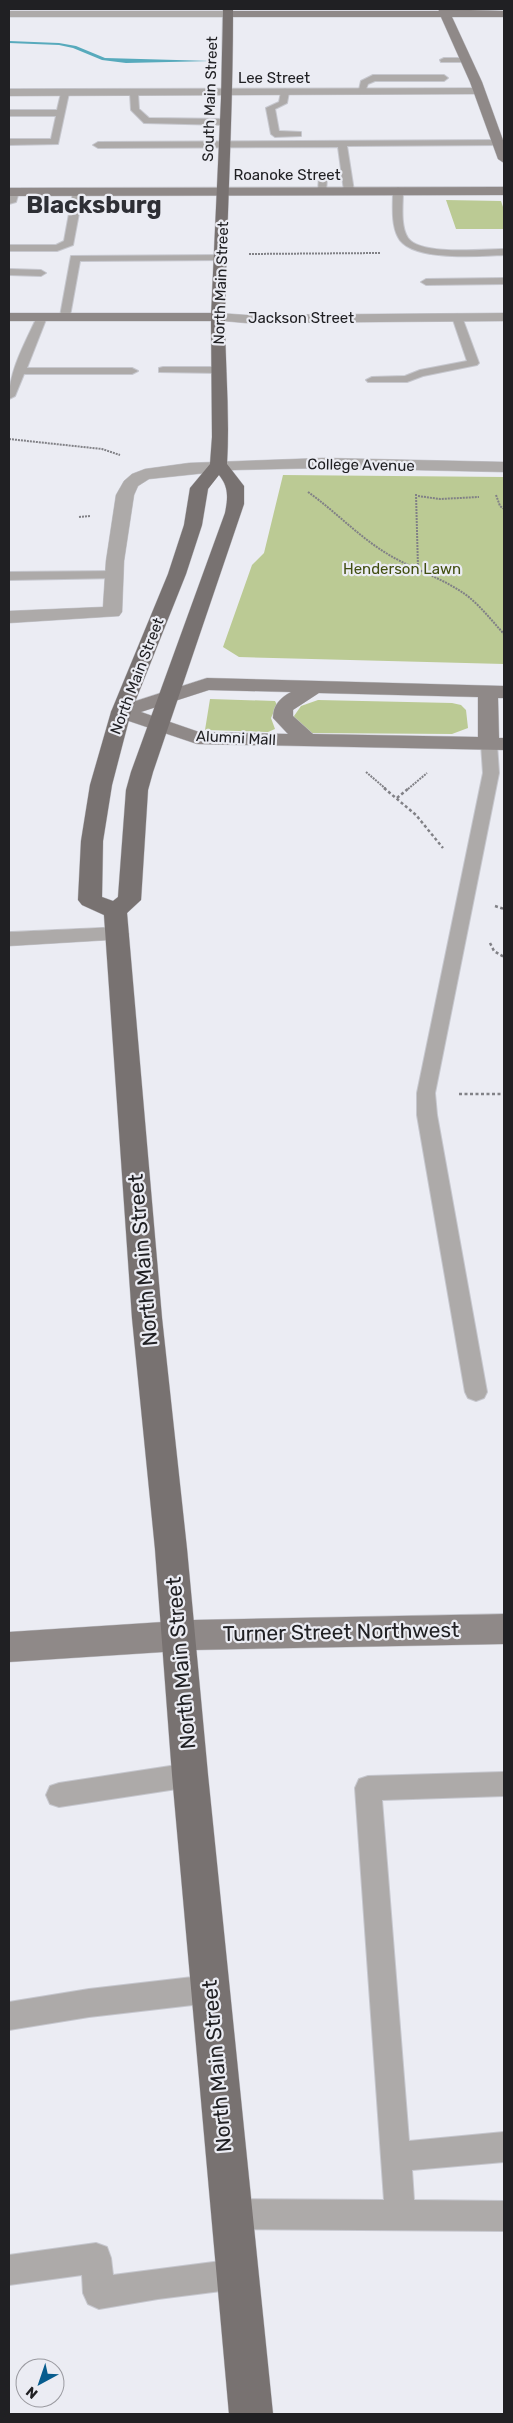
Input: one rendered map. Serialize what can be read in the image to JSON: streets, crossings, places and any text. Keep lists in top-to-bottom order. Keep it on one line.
{"streets":{"main road":["South Main Street","North Main Street"],"street":["Lee Street","Roanoke Street","Jackson Street","College Avenue","Alumni Mall","Turner Street Northwest"]},"crossings":[["Lee Street","South Main Street"],["South Main Street","Roanoke Street"],["South Main Street","North Main Street"],["Roanoke Street","North Main Street"],["North Main Street","Jackson Street"],["North Main Street","College Avenue"],["North Main Street","Alumni Mall"],["North Main Street","Turner Street Northwest"]],"districts":["Blacksburg"],"parks":["Henderson Lawn"],"north":"bottom left"}
